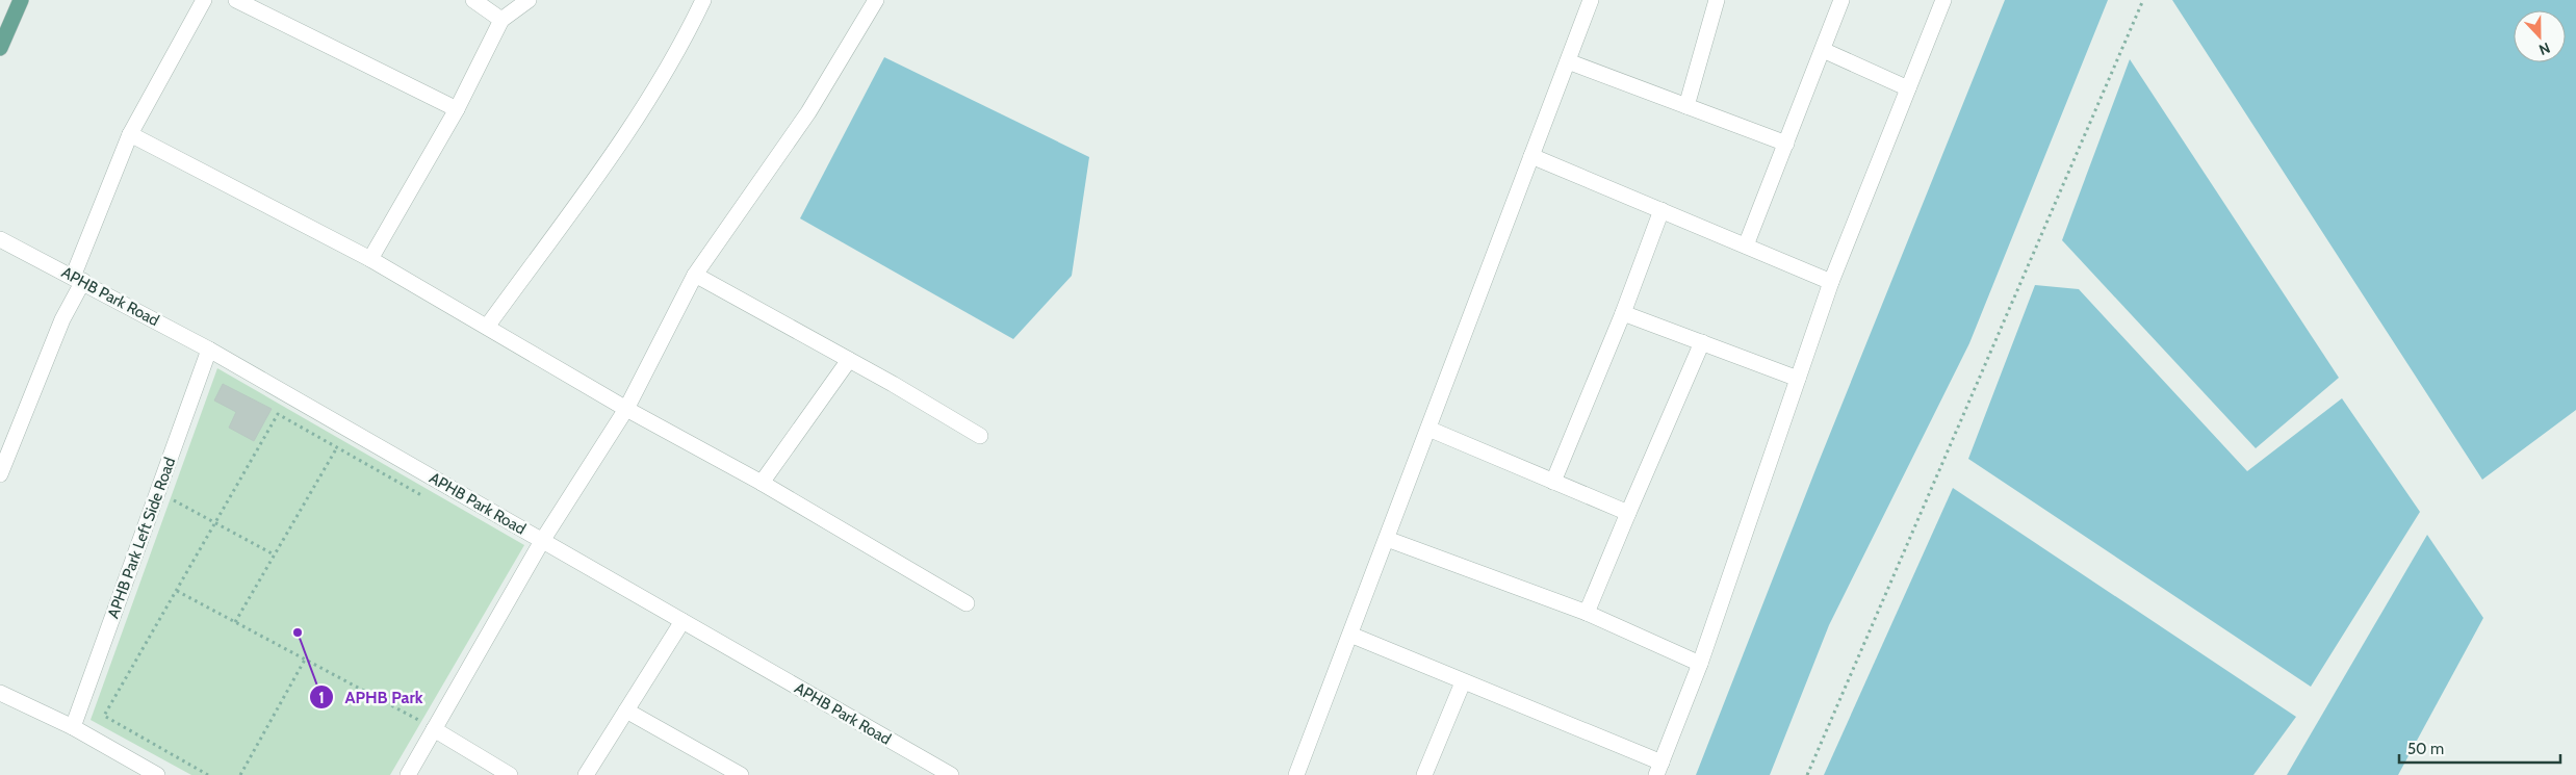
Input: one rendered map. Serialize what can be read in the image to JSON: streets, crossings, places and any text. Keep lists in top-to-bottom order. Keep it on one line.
{"streets":{"street":["APHB Park Road","APHB Park Left Side Road"]},"crossings":[["APHB Park Road","APHB Park Left Side Road"]],"places":["APHB Park"],"scale_bar":"50 m","north":"bottom"}
